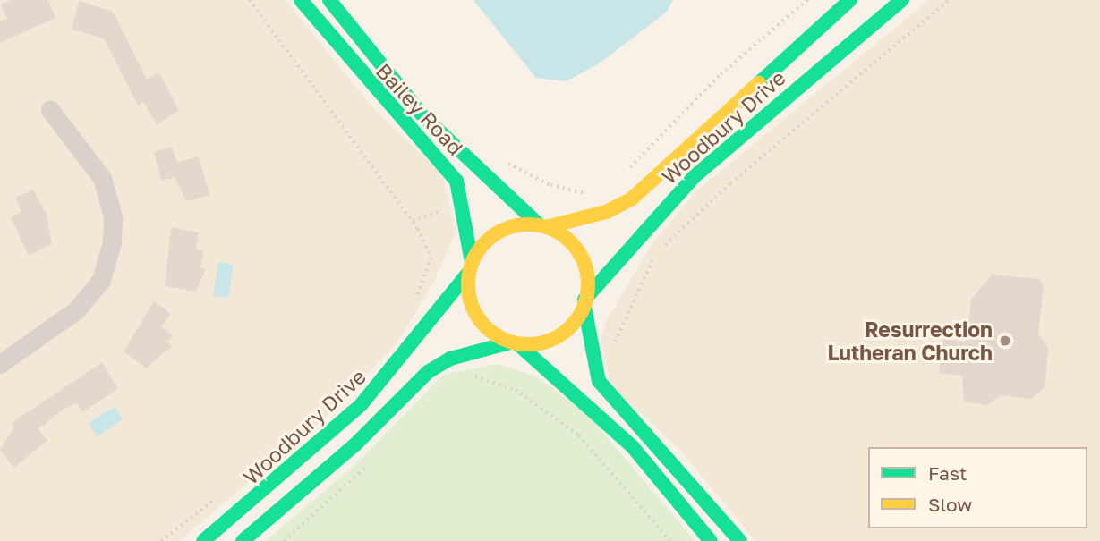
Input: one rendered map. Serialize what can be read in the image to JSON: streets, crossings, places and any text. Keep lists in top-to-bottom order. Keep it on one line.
{"streets":{"main road":["Bailey Road","Woodbury Drive"]},"crossings":[["Bailey Road","Woodbury Drive"]],"places":["Resurrection Lutheran Church"],"legend":["Fast","Slow"]}
